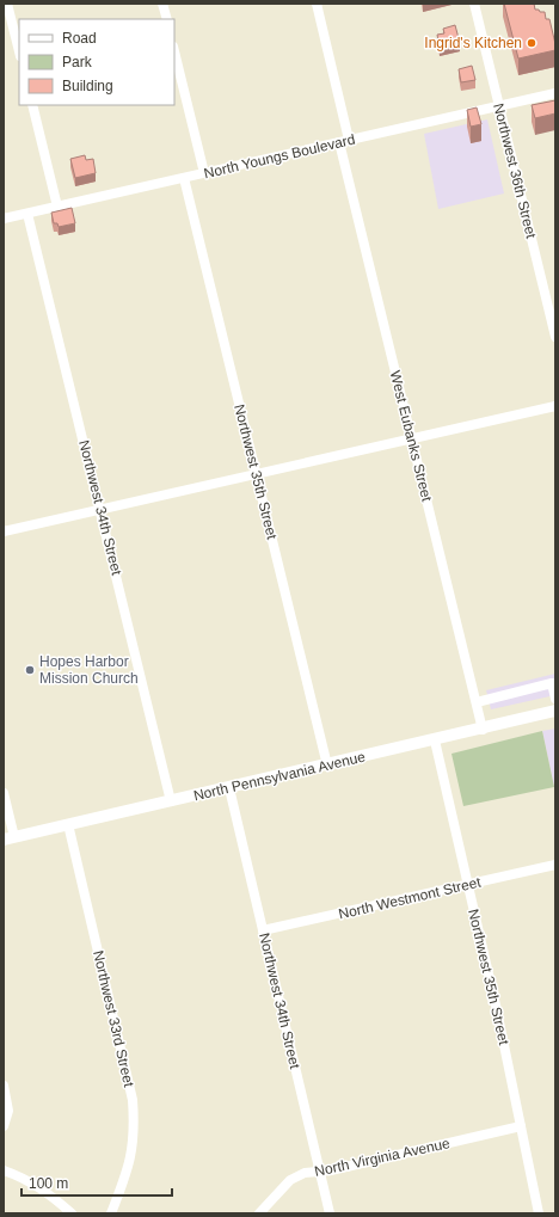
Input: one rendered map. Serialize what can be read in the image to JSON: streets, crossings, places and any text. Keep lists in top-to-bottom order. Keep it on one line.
{"streets":{"main road":["North Pennsylvania Avenue"],"street":["North Youngs Boulevard","Northwest 36th Street","West Eubanks Street","Northwest 35th Street","Northwest 34th Street","North Westmont Street","Northwest 33rd Street","North Virginia Avenue"]},"crossings":[["North Youngs Boulevard","Northwest 36th Street"],["North Youngs Boulevard","West Eubanks Street"],["North Youngs Boulevard","Northwest 35th Street"],["North Youngs Boulevard","Northwest 34th Street"],["West Eubanks Street","North Pennsylvania Avenue"],["Northwest 35th Street","North Pennsylvania Avenue"],["Northwest 35th Street","North Westmont Street"],["Northwest 35th Street","North Virginia Avenue"],["Northwest 34th Street","North Pennsylvania Avenue"],["Northwest 34th Street","North Westmont Street"],["Northwest 34th Street","North Virginia Avenue"],["North Pennsylvania Avenue","Northwest 33rd Street"]],"places":["Ingrid's Kitchen","Hopes Harbor Mission Church"],"legend":["Road","Park","Building"],"scale_bar":"100 m"}
